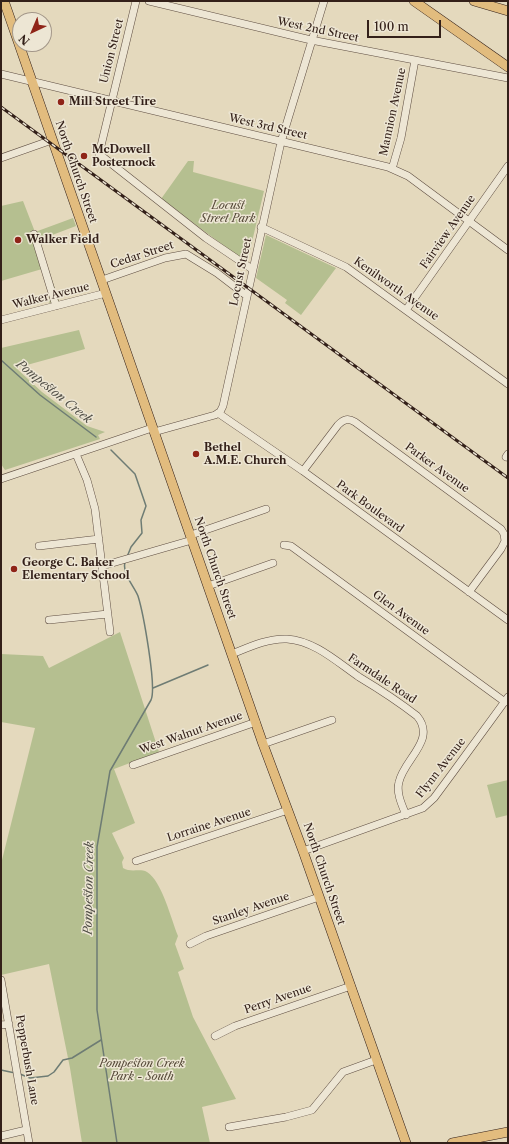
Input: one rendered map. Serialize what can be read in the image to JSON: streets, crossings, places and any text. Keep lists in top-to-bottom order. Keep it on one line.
{"streets":{"main road":["North Church Street"],"street":["West 2nd Street","Union Street","Mannion Avenue","West 3rd Street","Fairview Avenue","Cedar Street","Locust Street","Kenilworth Avenue","Walker Avenue","Parker Avenue","Park Boulevard","Glen Avenue","Farmdale Road","West Walnut Avenue","Flynn Avenue","Lorraine Avenue","Stanley Avenue","Perry Avenue","Pepperbush Lane"]},"crossings":[["West 2nd Street","Mannion Avenue"],["West 2nd Street","Locust Street"],["Union Street","West 3rd Street"],["Union Street","Locust Street"],["Mannion Avenue","West 3rd Street"],["West 3rd Street","North Church Street"],["West 3rd Street","Fairview Avenue"],["West 3rd Street","Locust Street"],["North Church Street","Cedar Street"],["North Church Street","Walker Avenue"],["North Church Street","Farmdale Road"],["North Church Street","West Walnut Avenue"],["North Church Street","Flynn Avenue"],["North Church Street","Lorraine Avenue"],["North Church Street","Stanley Avenue"],["North Church Street","Perry Avenue"],["Fairview Avenue","Kenilworth Avenue"],["Cedar Street","Locust Street"],["Locust Street","Kenilworth Avenue"],["Locust Street","Park Boulevard"],["Parker Avenue","Park Boulevard"],["Glen Avenue","Flynn Avenue"],["Farmdale Road","Flynn Avenue"]],"water":["Pompeston Creek"],"parks":["Locust Street Park","Pompeston Creek Park - South"],"places":["Mill Street Tire","McDowell Posternock","Walker Field","Bethel A.M.E. Church","George C. Baker Elementary School"],"scale_bar":"100 m","north":"bottom left"}
